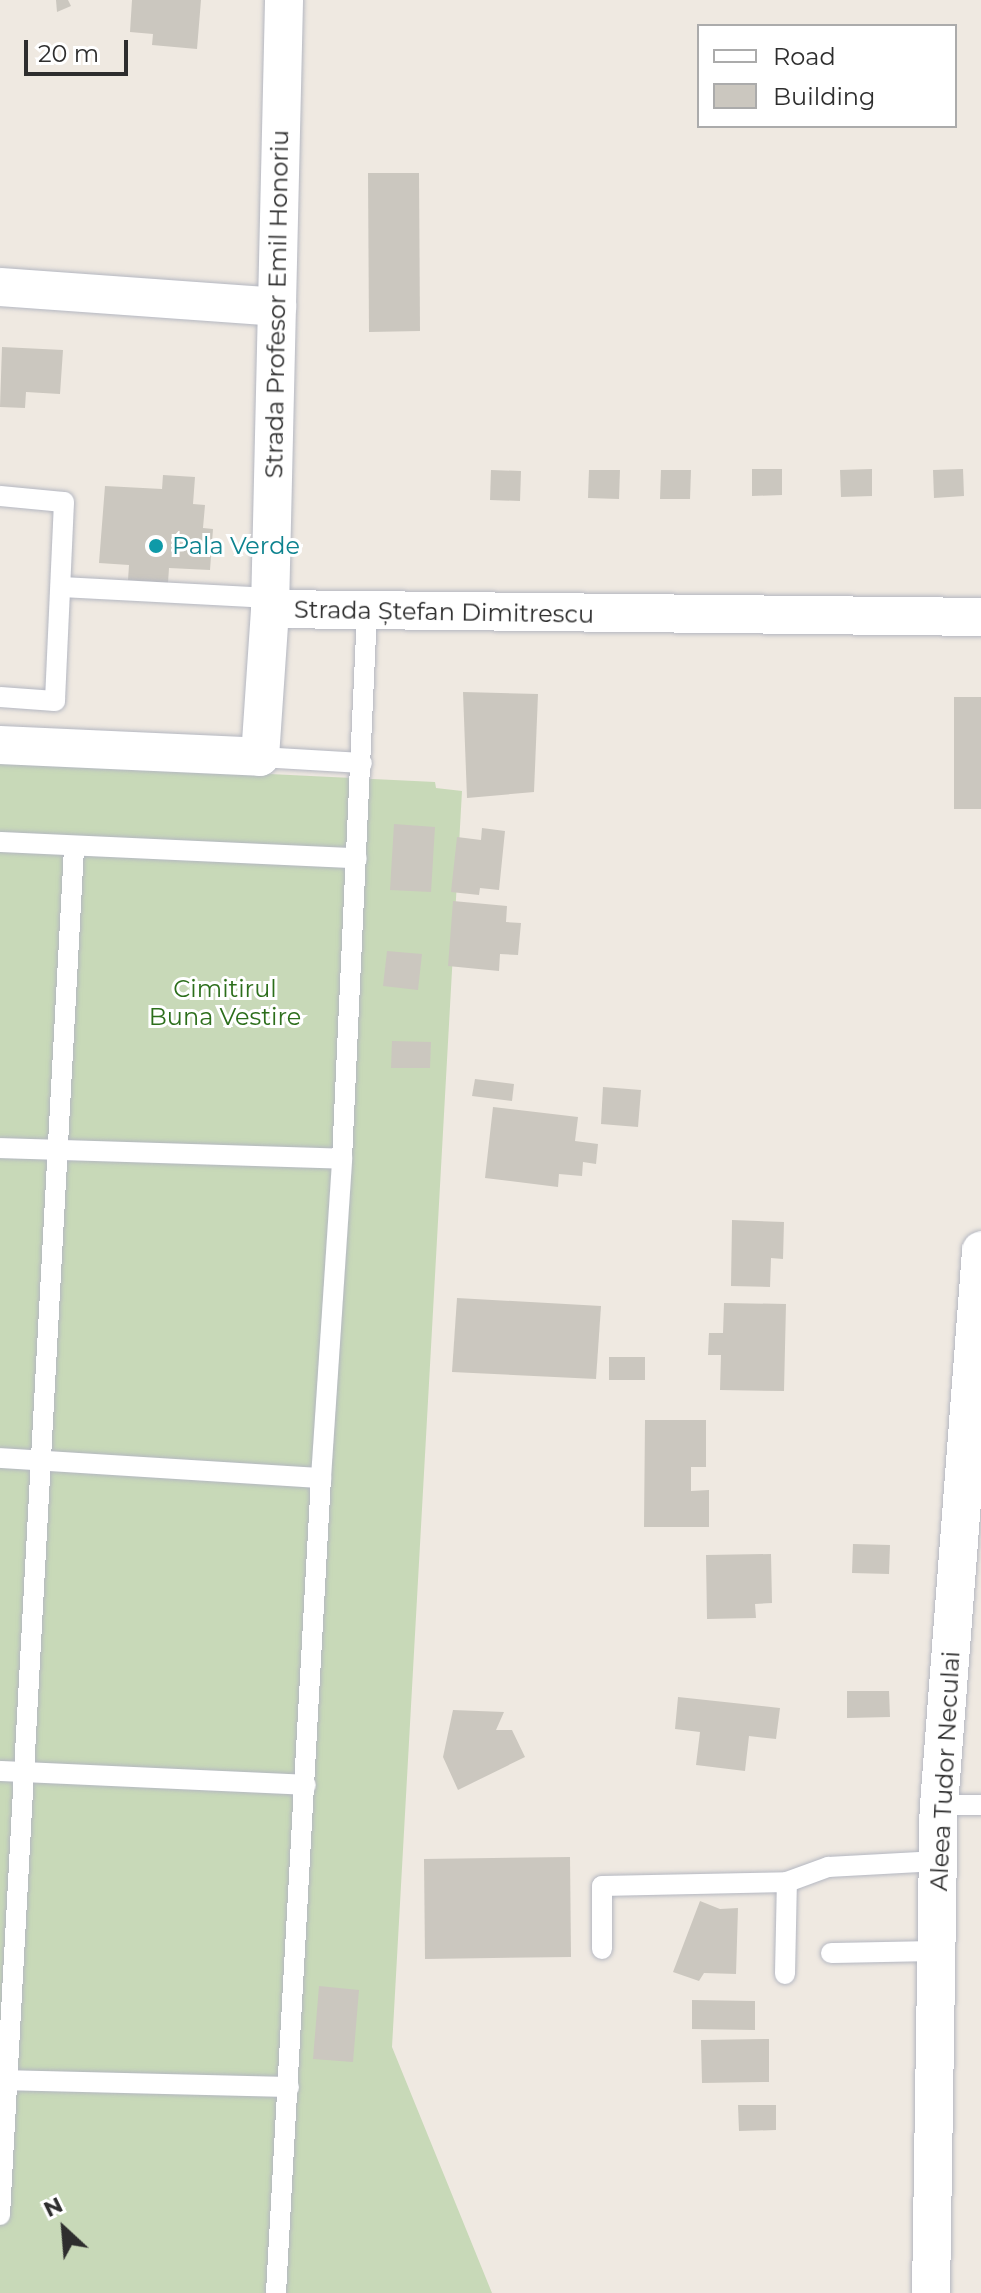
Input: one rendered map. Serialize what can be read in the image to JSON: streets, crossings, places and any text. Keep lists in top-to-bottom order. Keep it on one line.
{"streets":{"street":["Strada Profesor Emil Honoriu","Strada Ștefan Dimitrescu","Aleea Tudor Neculai"]},"crossings":[["Strada Profesor Emil Honoriu","Strada Ștefan Dimitrescu"]],"parks":["Cimitirul Buna Vestire"],"places":["Pala Verde"],"legend":["Road","Building"],"scale_bar":"20 m","north":"top left"}
